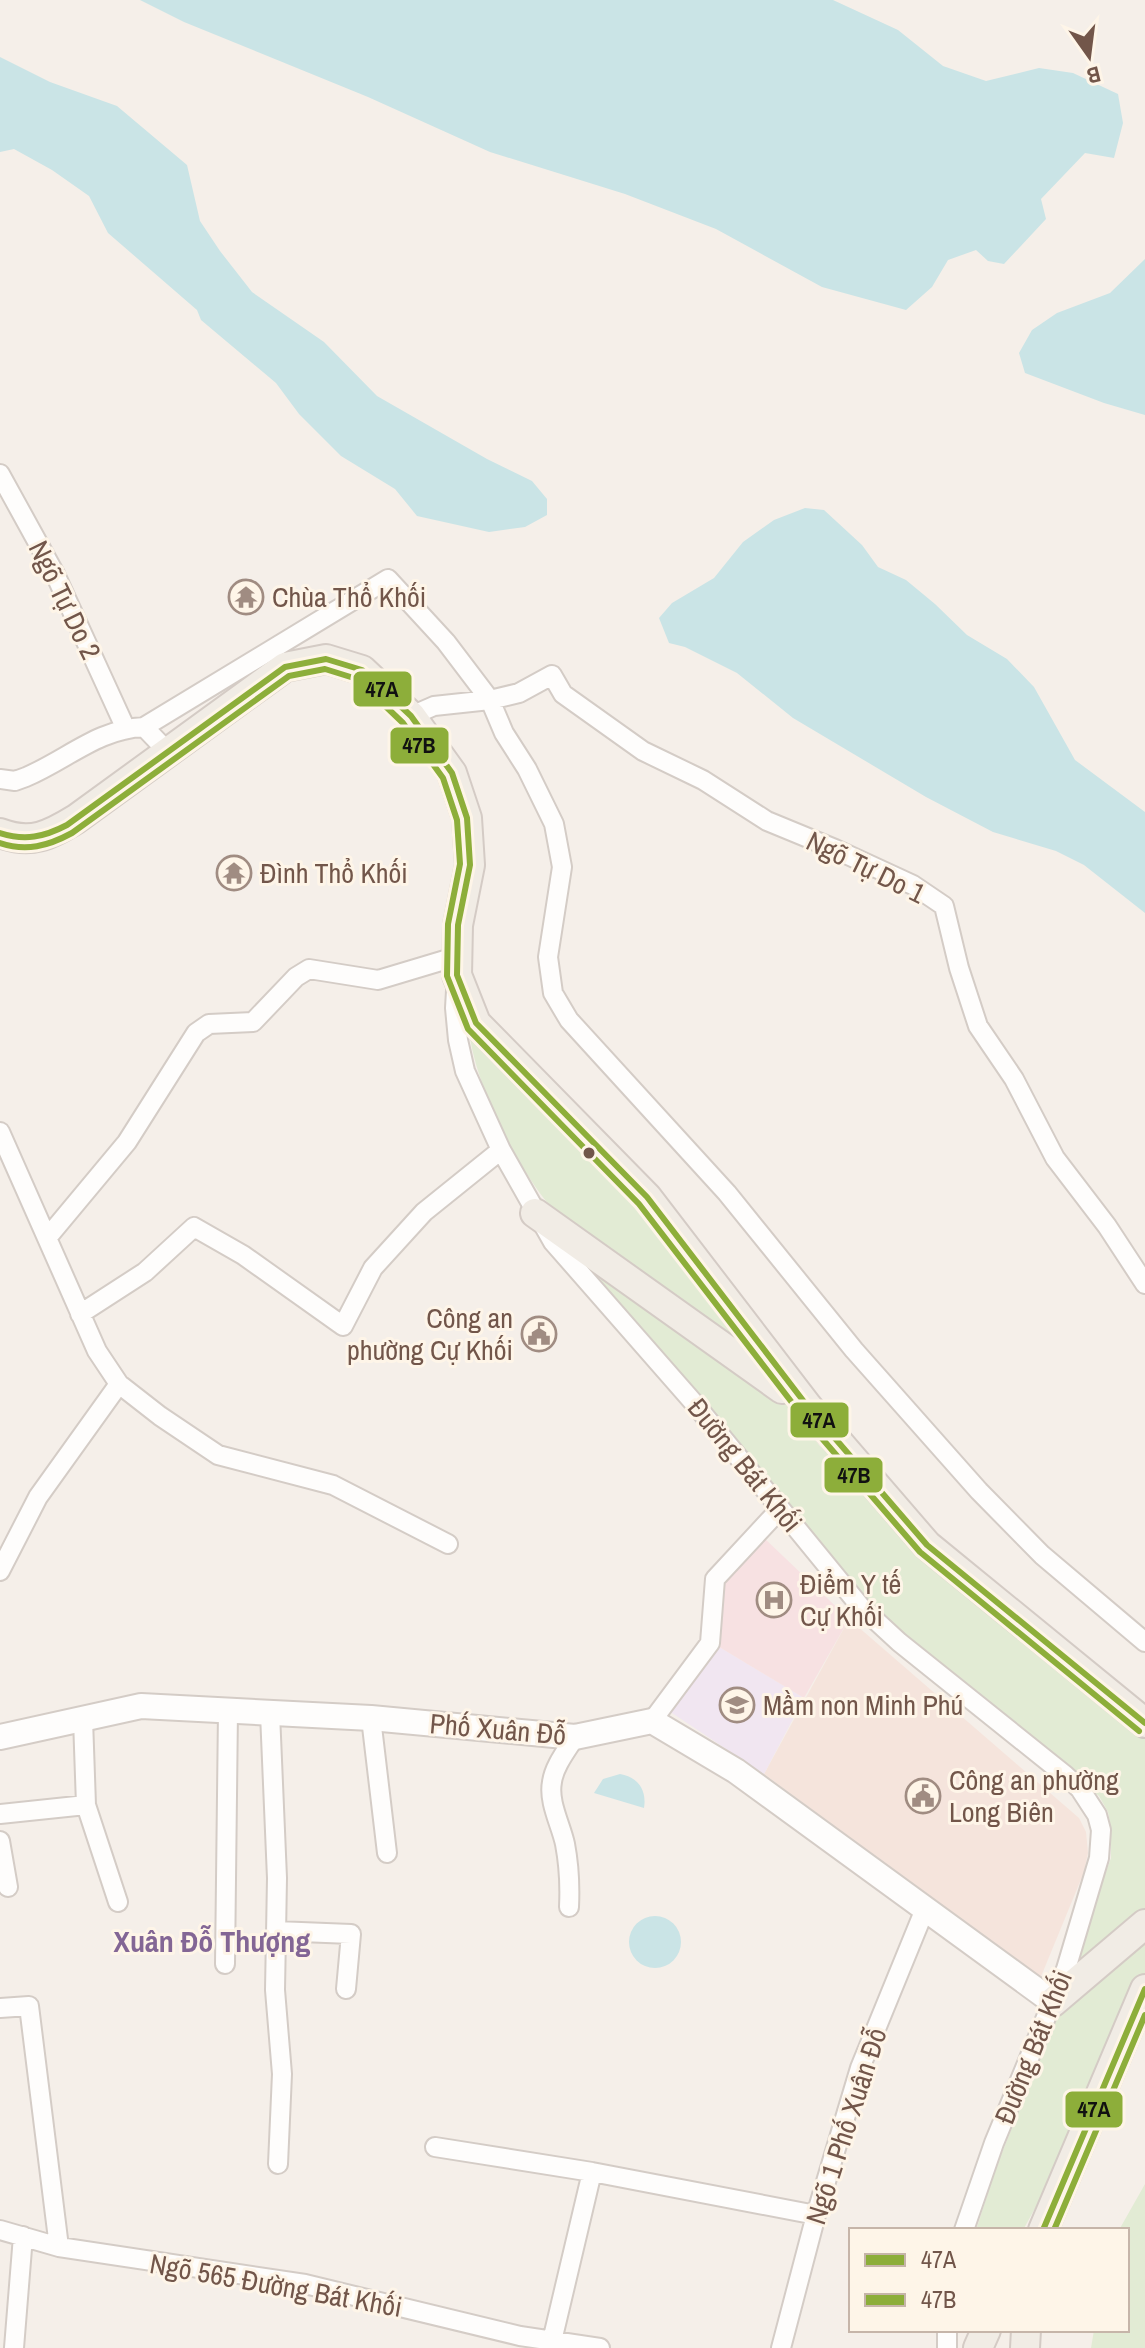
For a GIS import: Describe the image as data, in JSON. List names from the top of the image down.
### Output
{
  "streets": {
    "street": [
      "Ngõ Tự Do 2",
      "Ngõ Tự Do 1",
      "Đường Bát Khối",
      "Phố Xuân Đỗ",
      "Ngõ 1 Phố Xuân Đỗ",
      "Ngõ 565 Đường Bát Khối"
    ]
  },
  "districts": ["Xuân Đỗ Thượng"],
  "places": {
    "temple": ["Chùa Thổ Khối", "Đình Thổ Khối"],
    "public building": ["Công an phường Cự Khối", "Công an phường Long Biên"],
    "hospital": ["Điểm Y tế Cự Khối"],
    "school or university": ["Mầm non Minh Phú"]
  },
  "lines": ["transit line 47A", "transit line 47B"],
  "legend": ["47A", "47B"],
  "north": "bottom"
}
